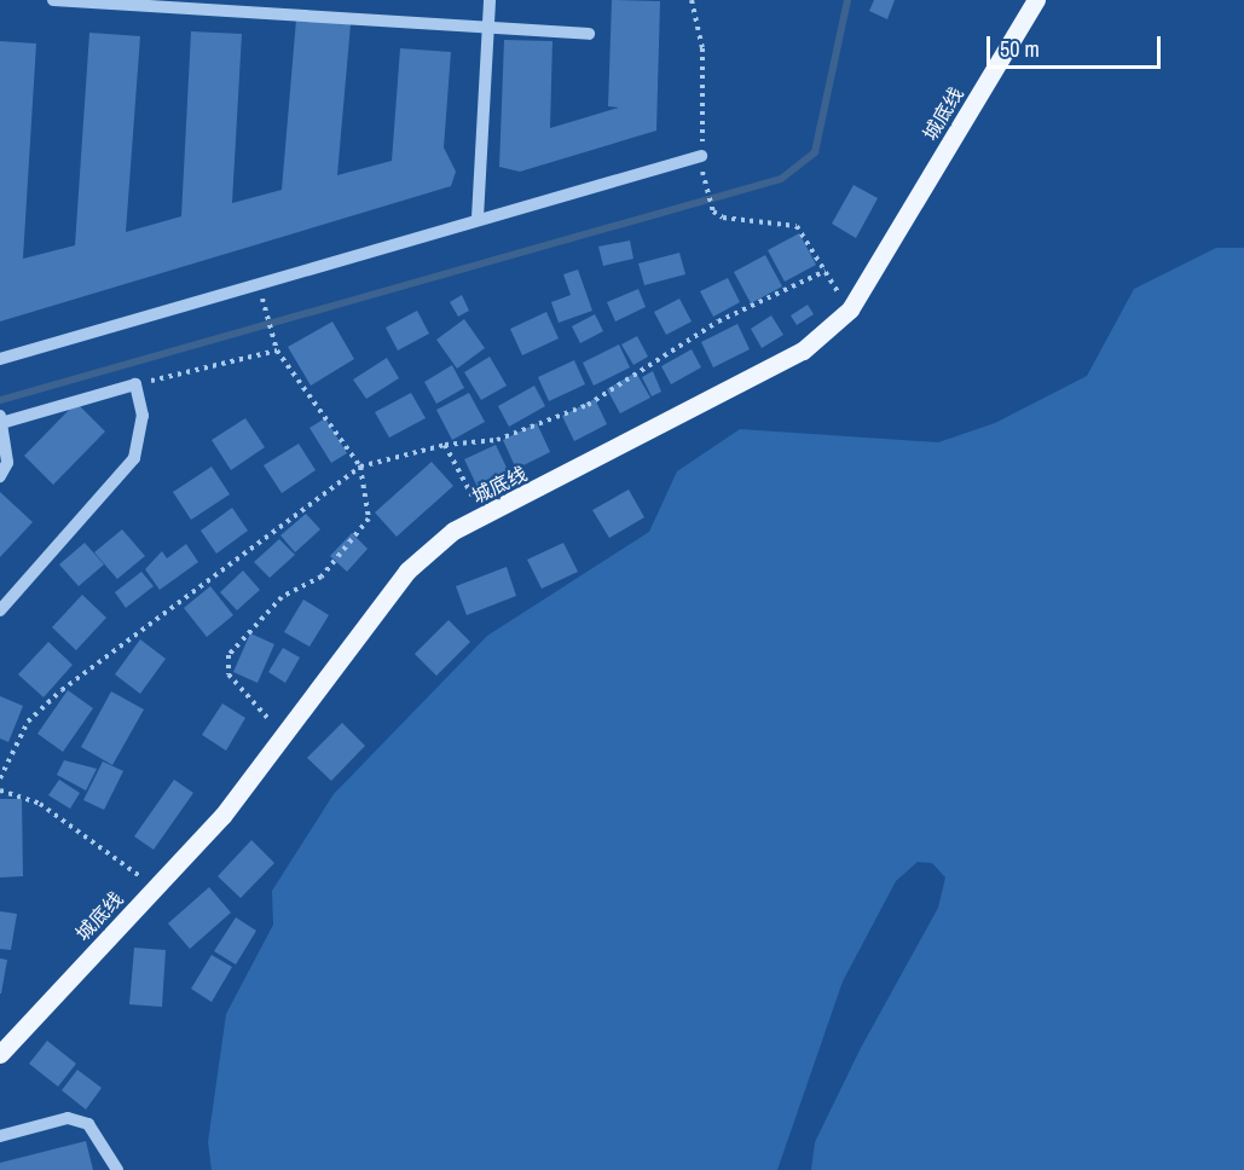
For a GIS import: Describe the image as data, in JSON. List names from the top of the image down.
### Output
{
  "streets": {
    "main road": ["城底线"]
  },
  "scale_bar": "50 m"
}
